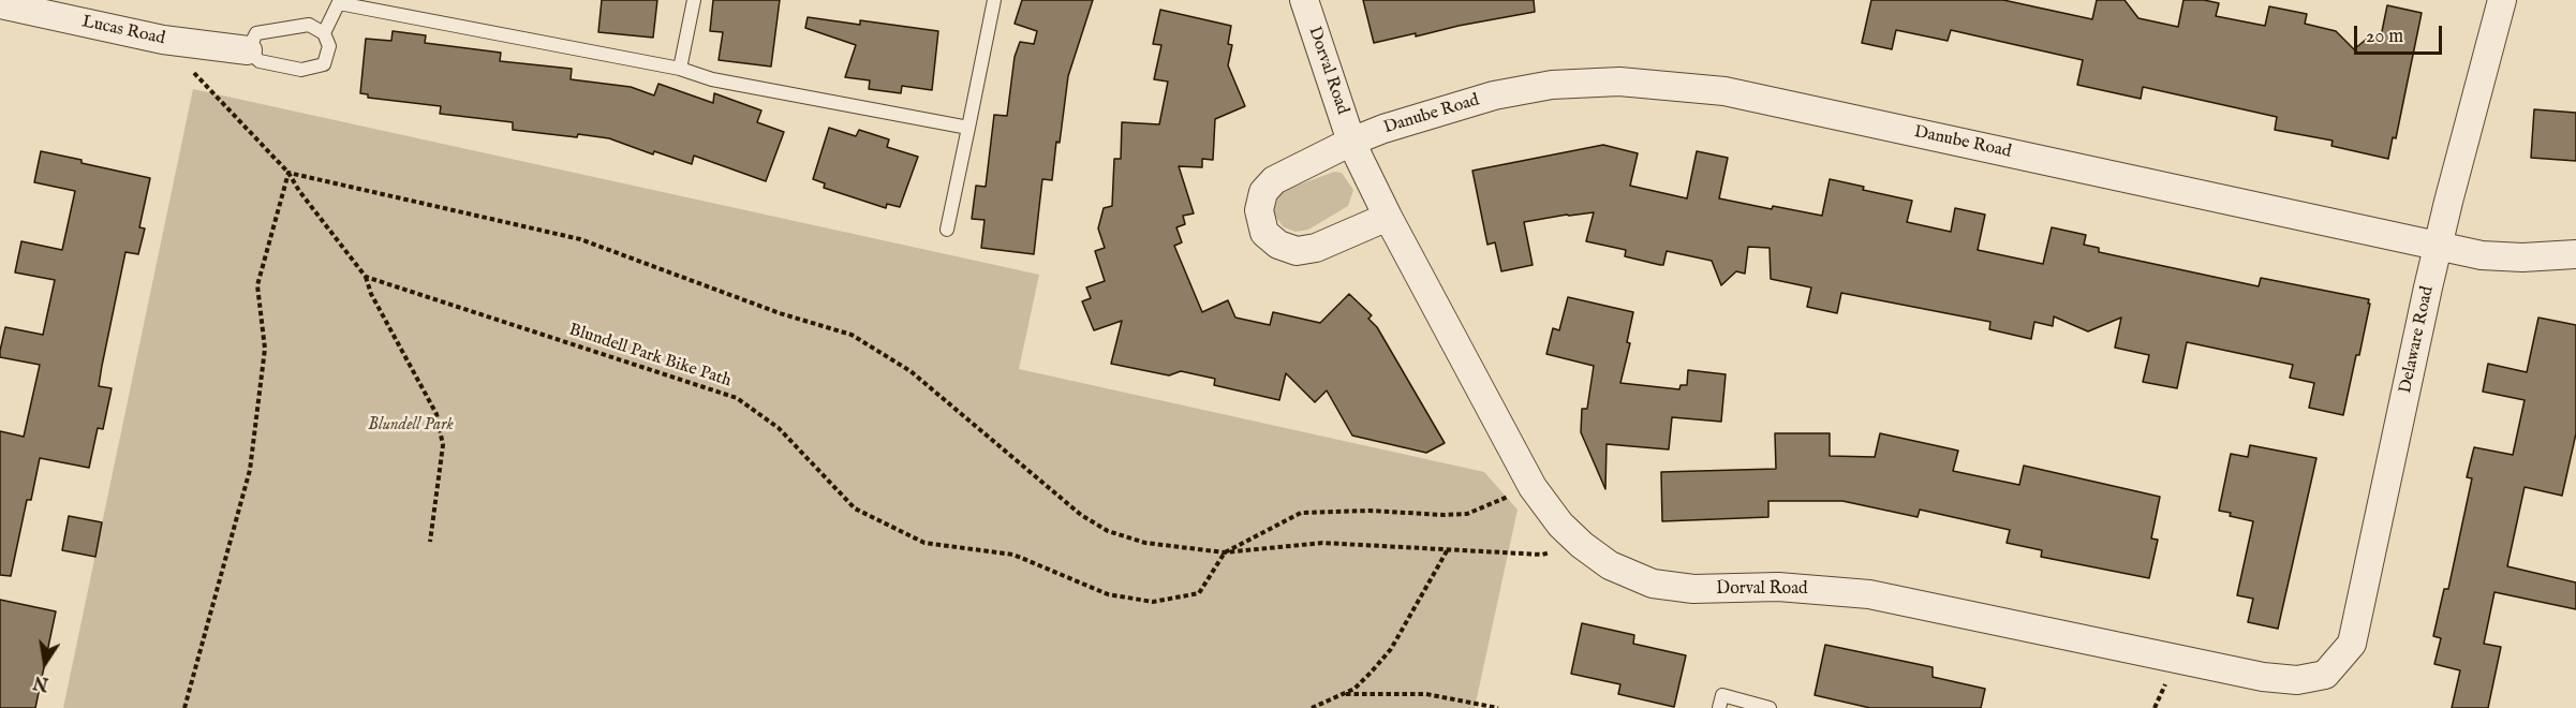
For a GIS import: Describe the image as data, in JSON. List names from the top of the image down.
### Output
{
  "streets": {
    "street": [
      "Lucas Road",
      "Dorval Road",
      "Danube Road",
      "Delaware Road"
    ],
    "path": ["Blundell Park Bike Path"]
  },
  "crossings": [
    ["Dorval Road", "Danube Road"],
    ["Dorval Road", "Delaware Road"],
    ["Danube Road", "Delaware Road"]
  ],
  "parks": ["Blundell Park"],
  "scale_bar": "20 m",
  "north": "bottom"
}
